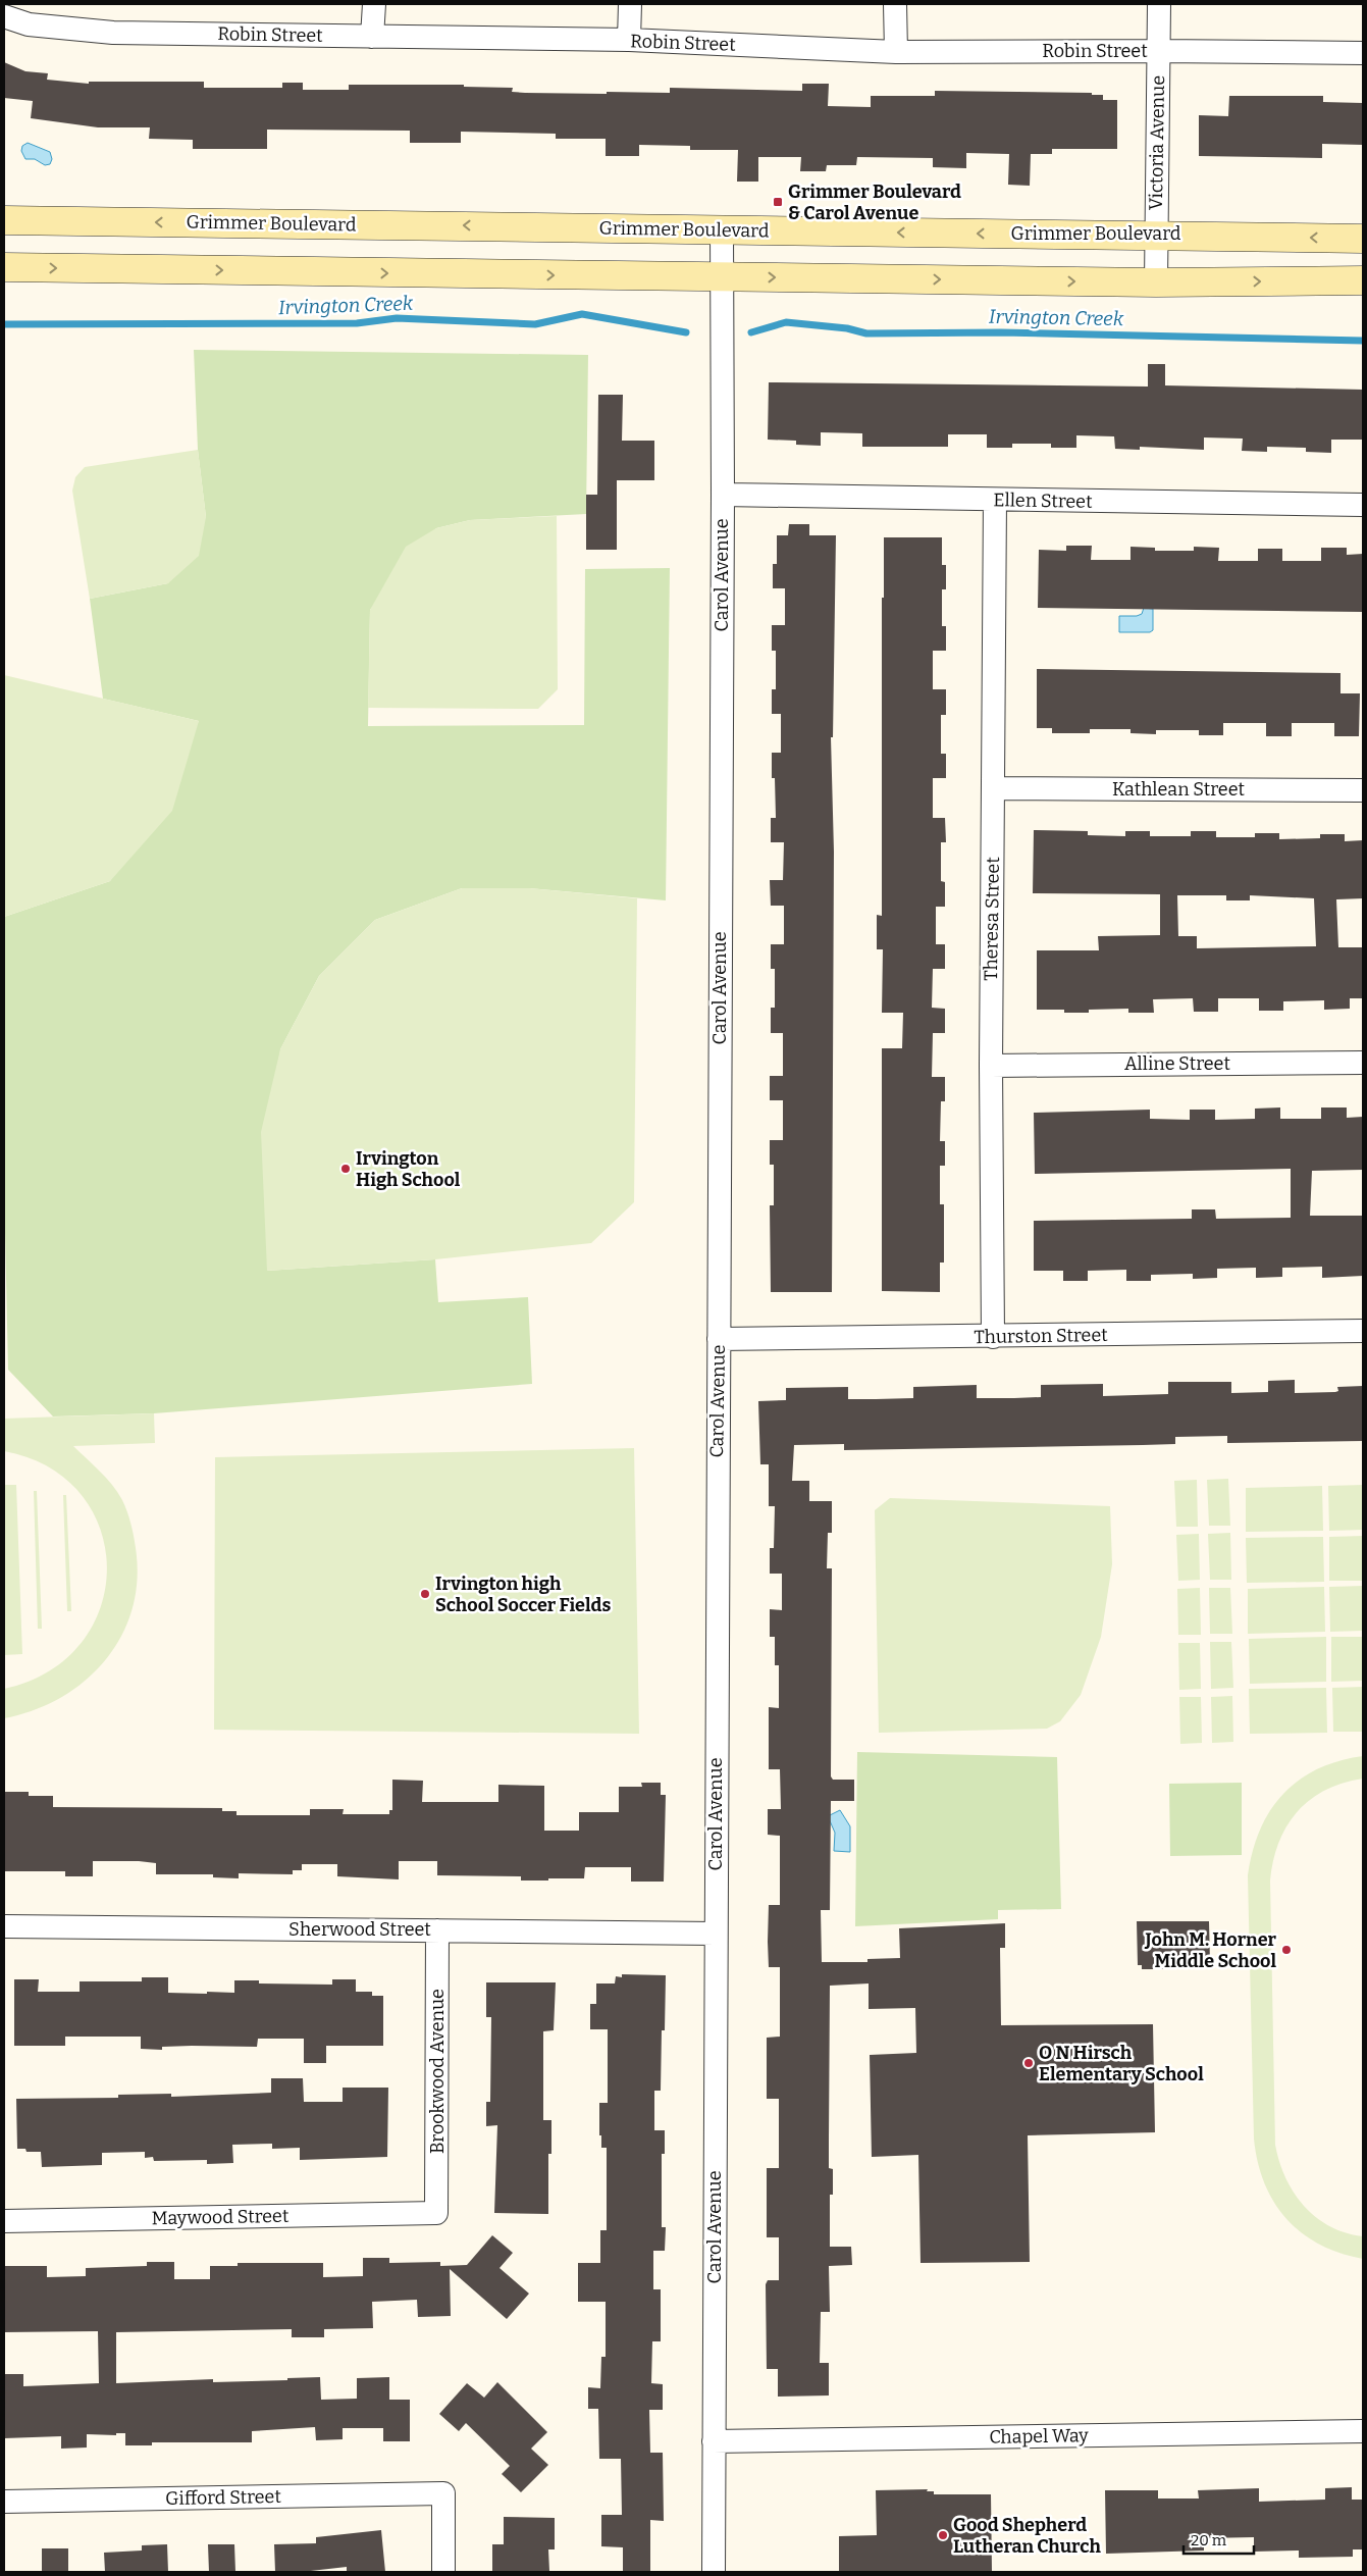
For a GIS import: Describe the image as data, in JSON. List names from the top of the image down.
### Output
{
  "streets": {
    "main road": ["Grimmer Boulevard"],
    "street": [
      "Robin Street",
      "Victoria Avenue",
      "Ellen Street",
      "Carol Avenue",
      "Kathlean Street",
      "Theresa Street",
      "Alline Street",
      "Thurston Street",
      "Sherwood Street",
      "Brookwood Avenue",
      "Maywood Street",
      "Chapel Way",
      "Gifford Street"
    ]
  },
  "crossings": [
    ["Robin Street", "Victoria Avenue"],
    ["Victoria Avenue", "Grimmer Boulevard"],
    ["Grimmer Boulevard", "Carol Avenue"],
    ["Ellen Street", "Carol Avenue"],
    ["Ellen Street", "Theresa Street"],
    ["Carol Avenue", "Thurston Street"],
    ["Carol Avenue", "Sherwood Street"],
    ["Carol Avenue", "Chapel Way"],
    ["Kathlean Street", "Theresa Street"],
    ["Theresa Street", "Alline Street"],
    ["Theresa Street", "Thurston Street"],
    ["Sherwood Street", "Brookwood Avenue"],
    ["Brookwood Avenue", "Maywood Street"]
  ],
  "water": ["Irvington Creek"],
  "places": {
    "transit": ["Grimmer Boulevard & Carol Avenue"],
    "other": [
      "Irvington High School",
      "Irvington high School Soccer Fields",
      "John M. Horner Middle School",
      "O N Hirsch Elementary School",
      "Good Shepherd Lutheran Church"
    ]
  },
  "scale_bar": "20 m"
}
